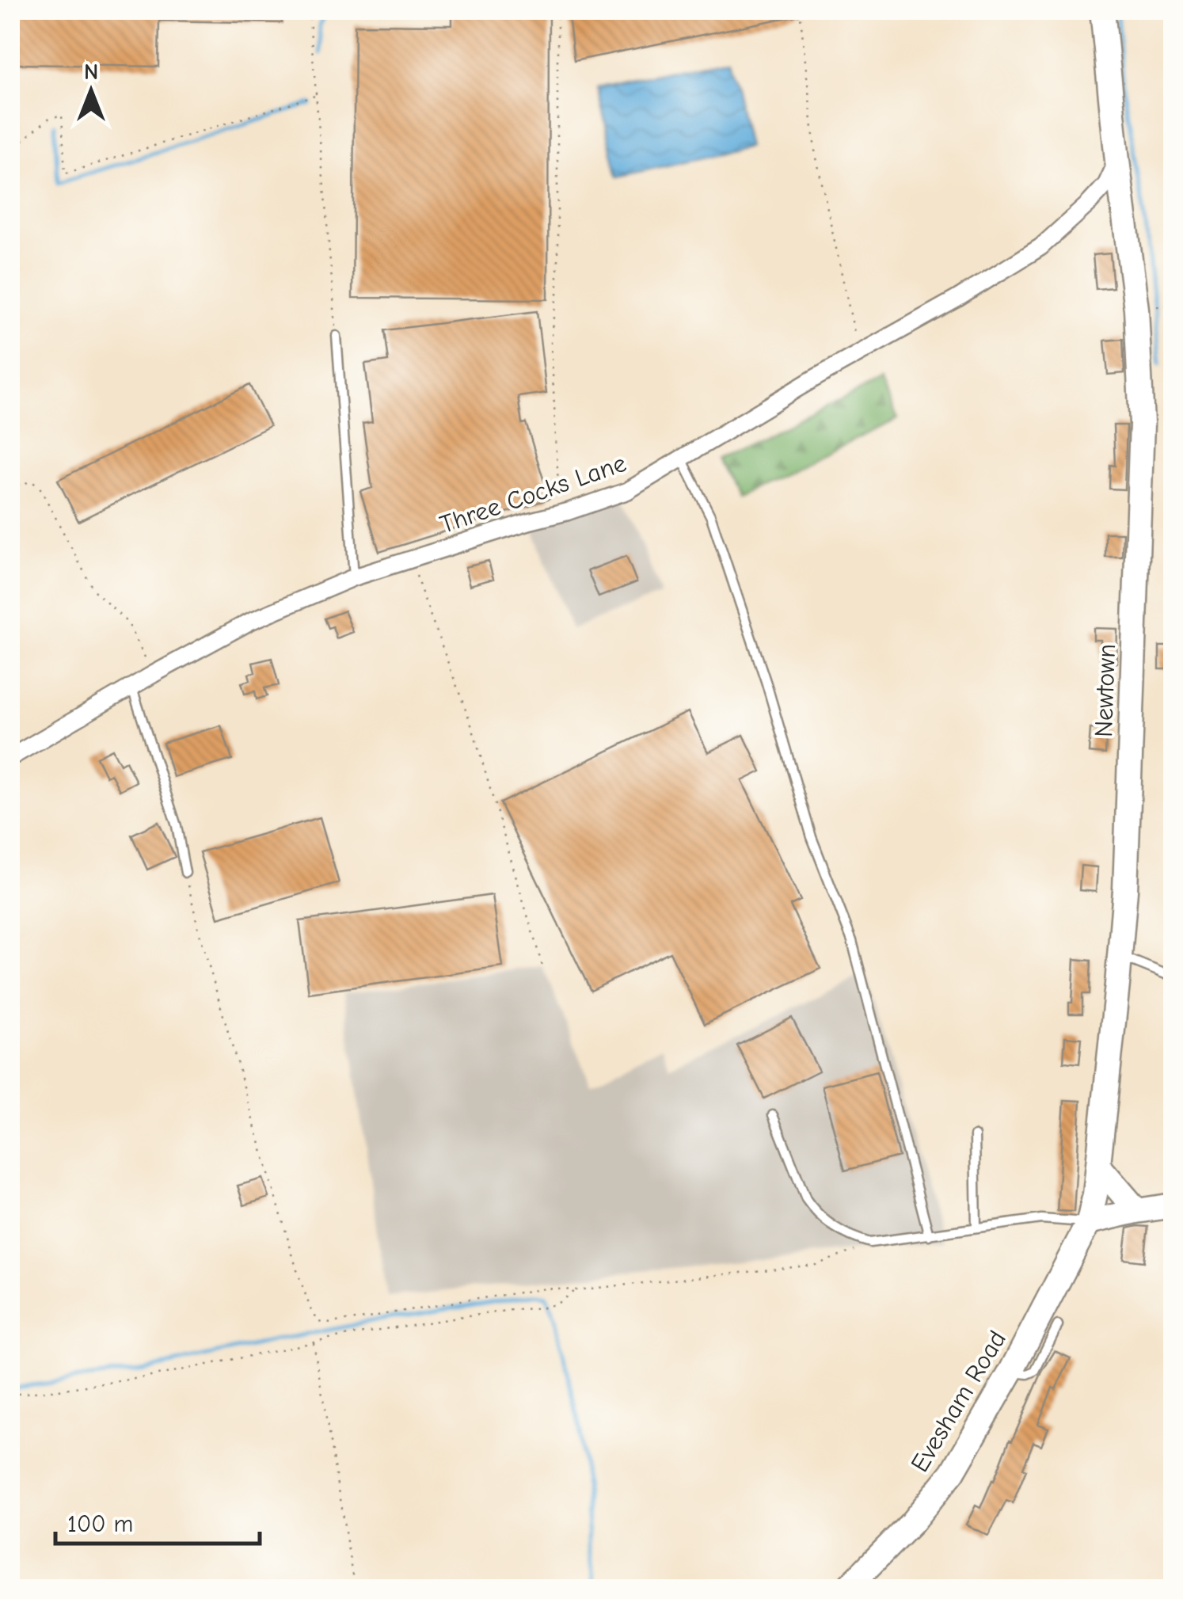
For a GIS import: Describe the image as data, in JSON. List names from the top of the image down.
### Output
{
  "streets": {
    "main road": ["Newtown", "Evesham Road"],
    "street": ["Three Cocks Lane"]
  },
  "crossings": [
    ["Three Cocks Lane", "Newtown"],
    ["Newtown", "Evesham Road"]
  ],
  "scale_bar": "100 m",
  "north": "top"
}
